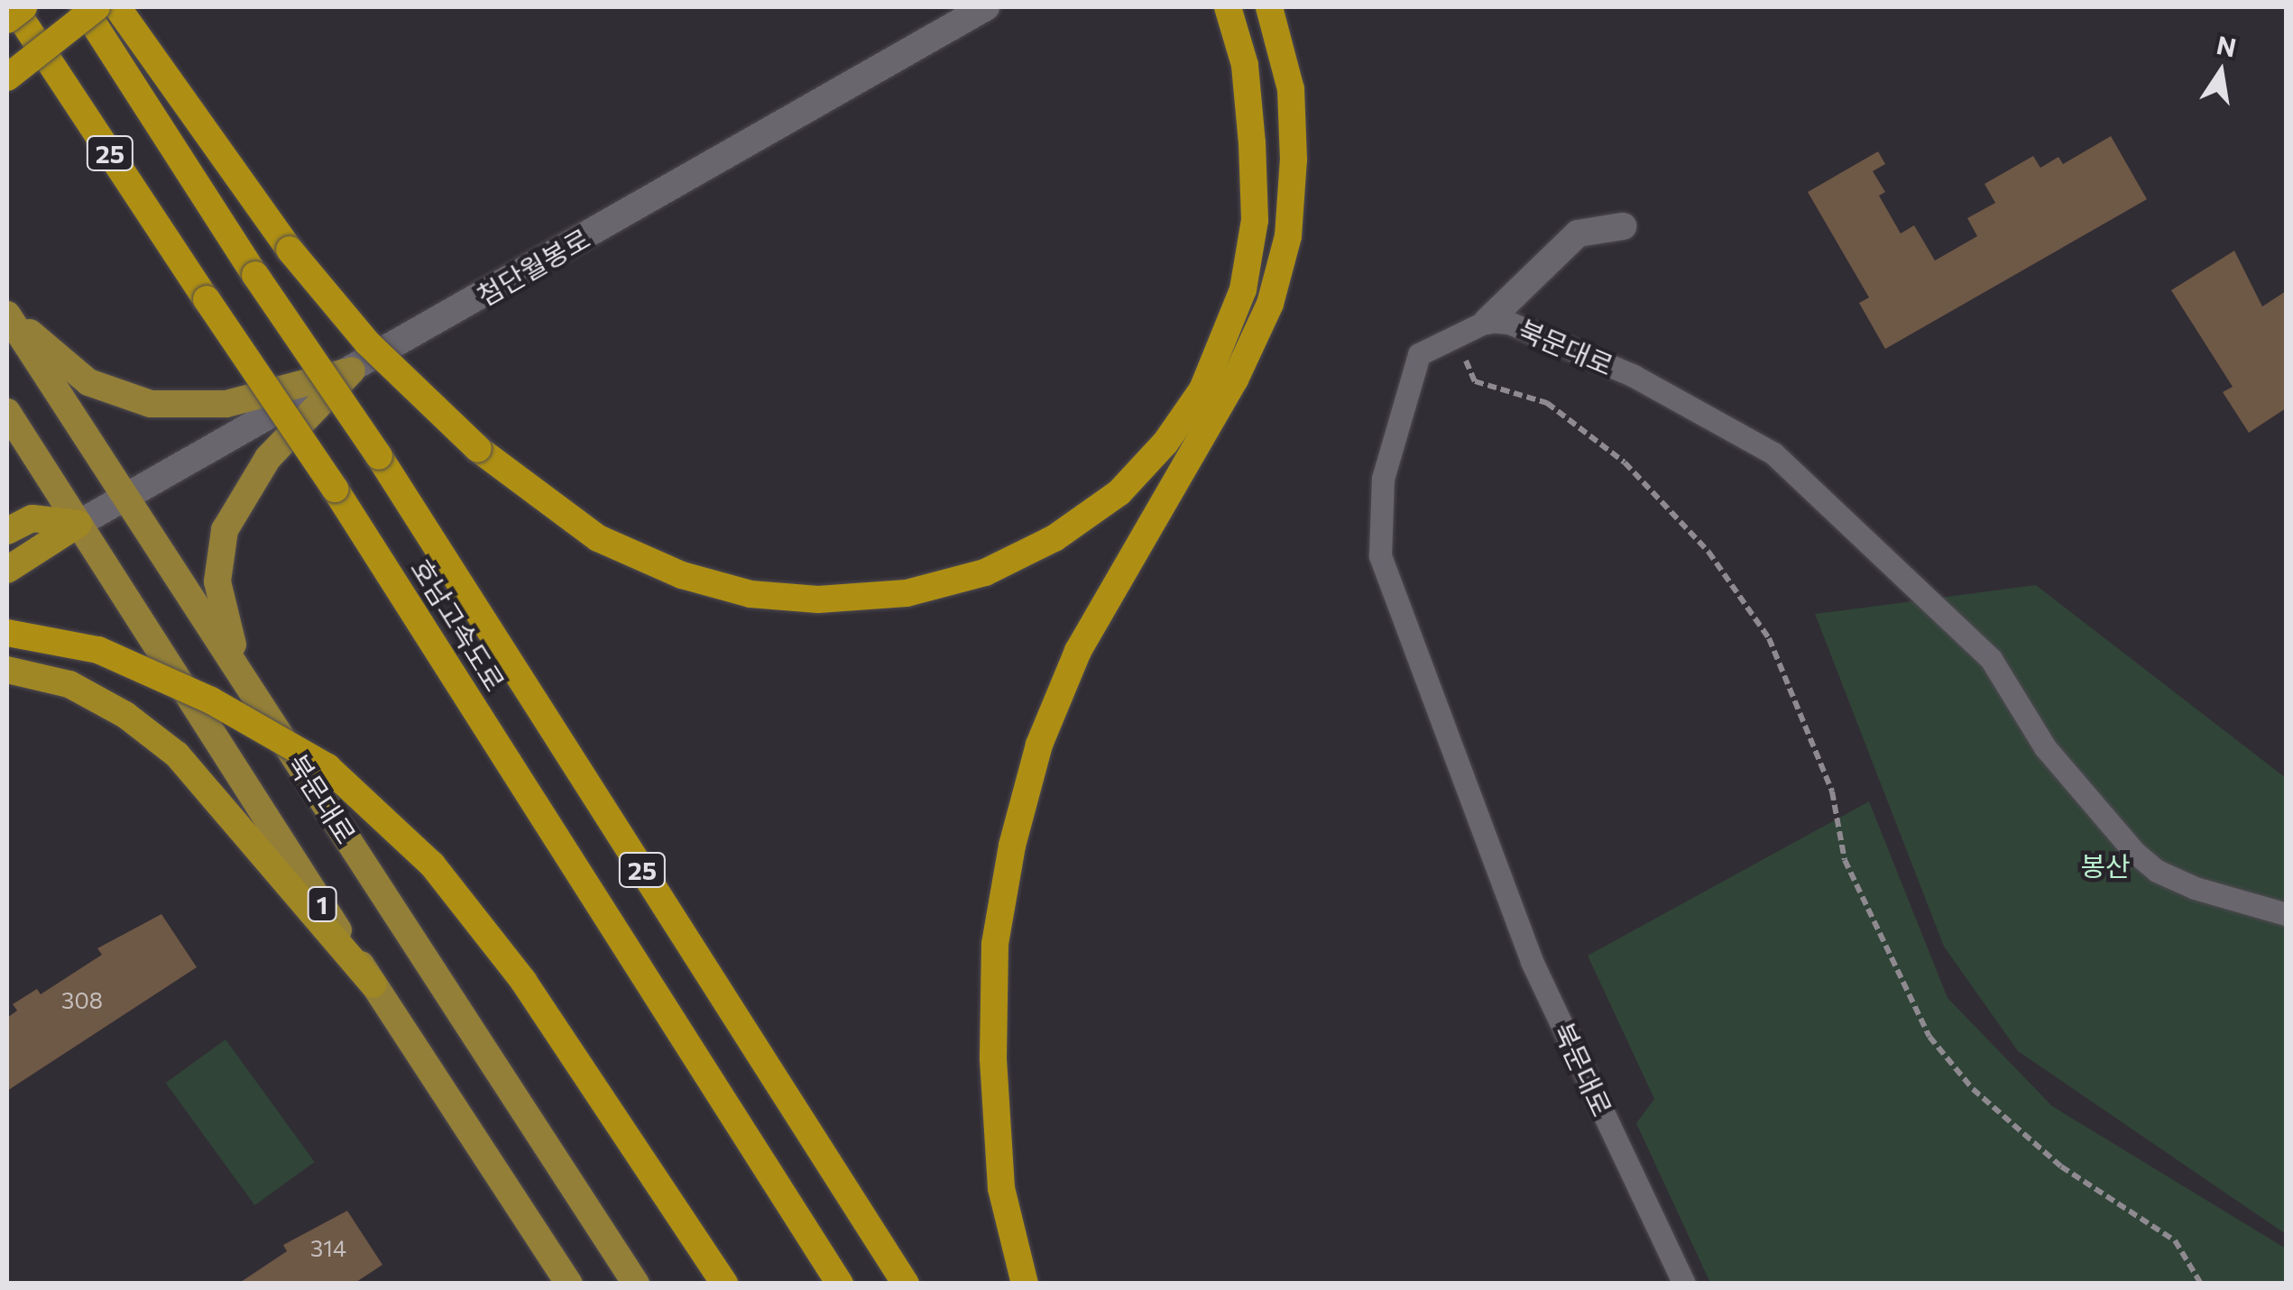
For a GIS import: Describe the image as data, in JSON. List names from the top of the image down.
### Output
{
  "streets": {
    "highway": ["25", "호남고속도로"],
    "main road": ["북문대로", "1"],
    "street": ["첨단월봉로"]
  },
  "crossings": [
    ["첨단월봉로", "북문대로"]
  ],
  "parks": ["봉산"],
  "house_numbers": ["308", "314"],
  "north": "top"
}
